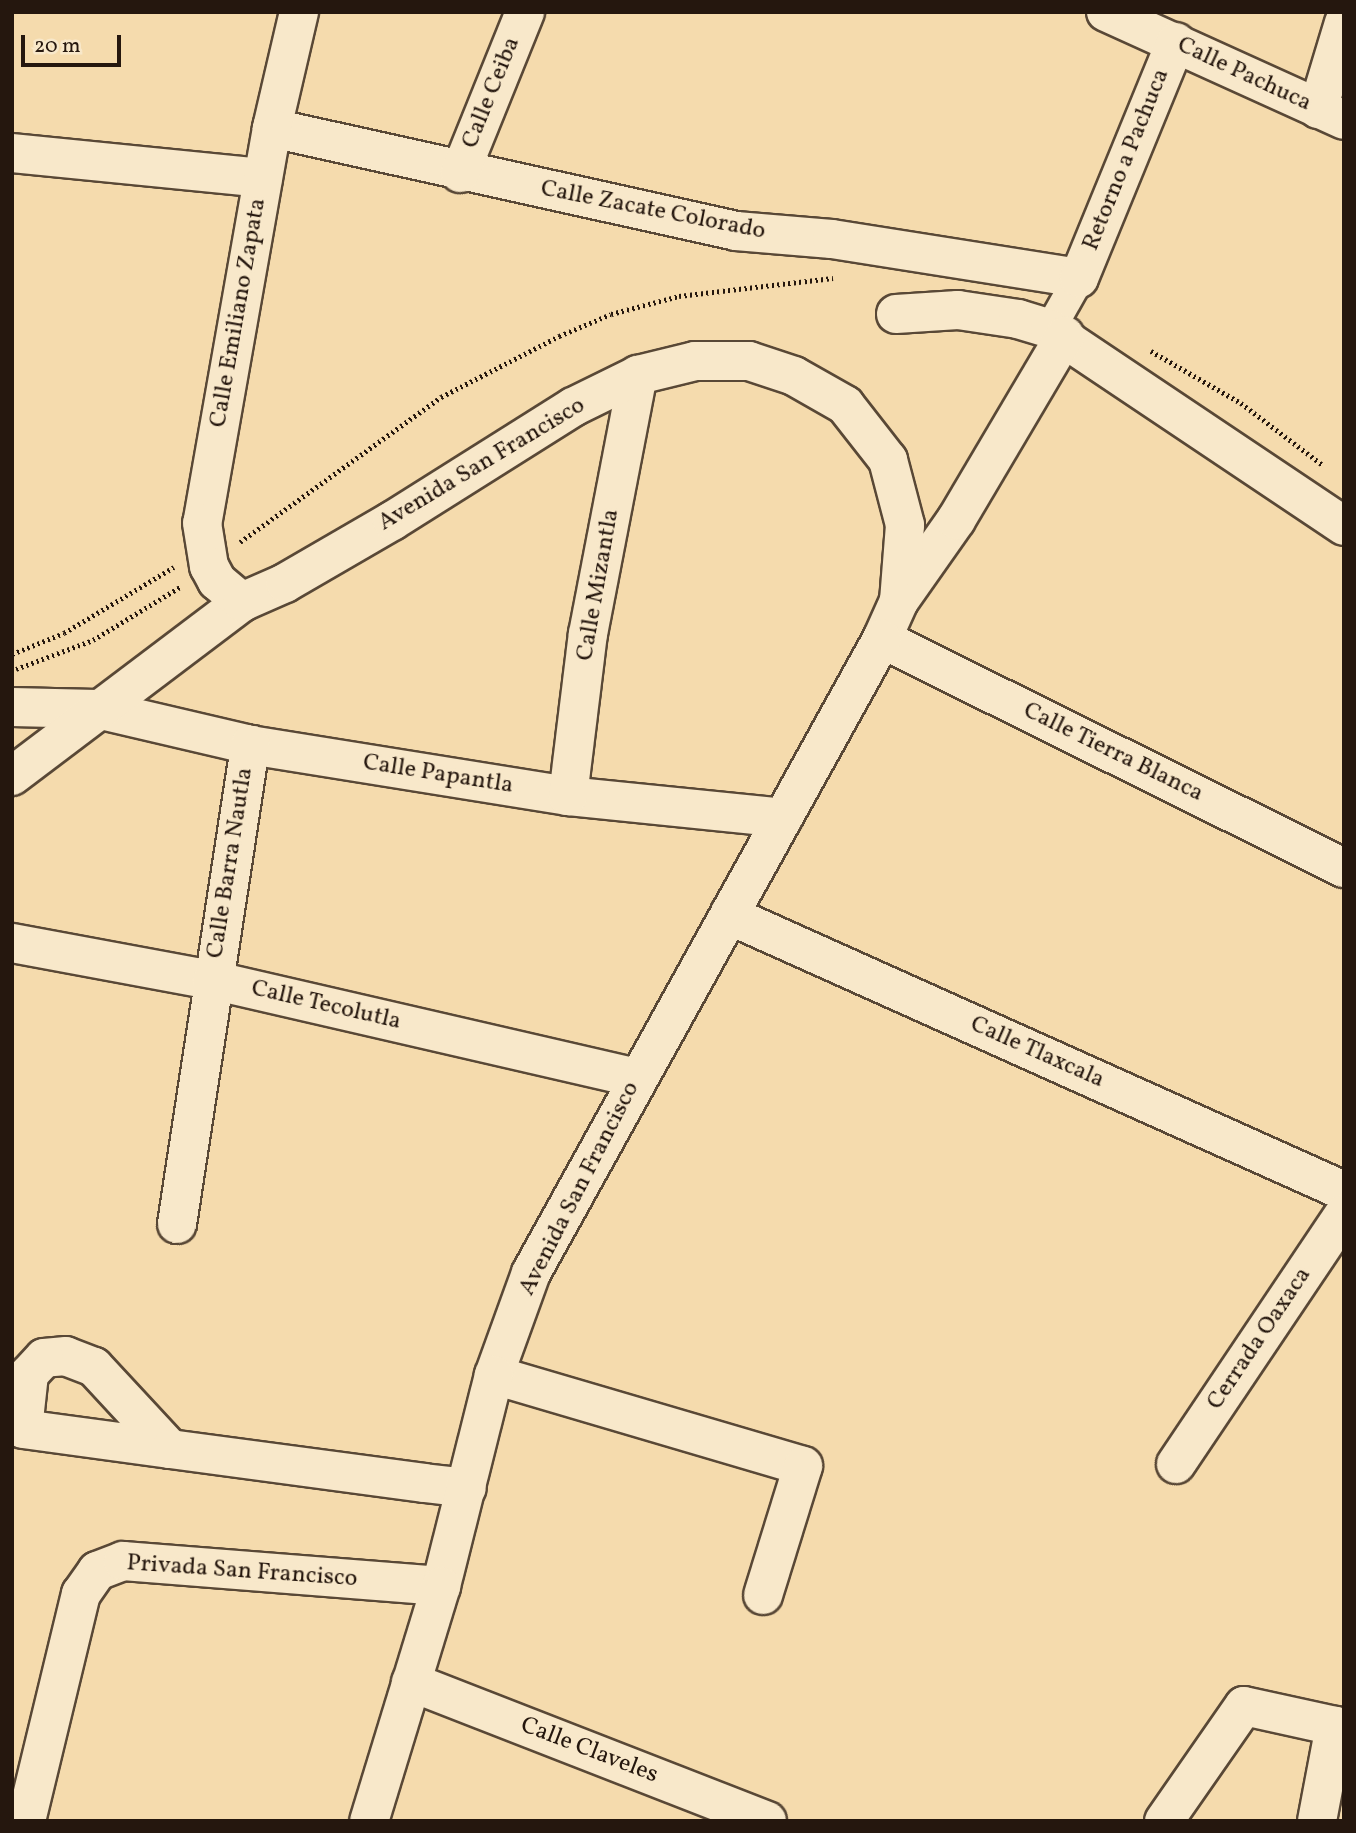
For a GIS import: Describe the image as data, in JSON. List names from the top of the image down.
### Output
{
  "streets": {
    "street": [
      "Calle Pachuca",
      "Calle Ceiba",
      "Retorno a Pachuca",
      "Calle Zacate Colorado",
      "Calle Emiliano Zapata",
      "Avenida San Francisco",
      "Calle Mizantla",
      "Calle Tierra Blanca",
      "Calle Papantla",
      "Calle Barra Nautla",
      "Calle Tecolutla",
      "Calle Tlaxcala",
      "Cerrada Oaxaca",
      "Privada San Francisco",
      "Calle Claveles"
    ]
  },
  "crossings": [
    ["Calle Pachuca", "Retorno a Pachuca"],
    ["Calle Ceiba", "Calle Zacate Colorado"],
    ["Retorno a Pachuca", "Calle Zacate Colorado"],
    ["Calle Zacate Colorado", "Calle Emiliano Zapata"],
    ["Calle Emiliano Zapata", "Avenida San Francisco"],
    ["Avenida San Francisco", "Calle Mizantla"],
    ["Avenida San Francisco", "Calle Tierra Blanca"],
    ["Avenida San Francisco", "Calle Papantla"],
    ["Avenida San Francisco", "Calle Tecolutla"],
    ["Avenida San Francisco", "Calle Tlaxcala"],
    ["Avenida San Francisco", "Privada San Francisco"],
    ["Avenida San Francisco", "Calle Claveles"],
    ["Calle Mizantla", "Calle Papantla"],
    ["Calle Papantla", "Calle Barra Nautla"],
    ["Calle Barra Nautla", "Calle Tecolutla"]
  ],
  "scale_bar": "20 m"
}
